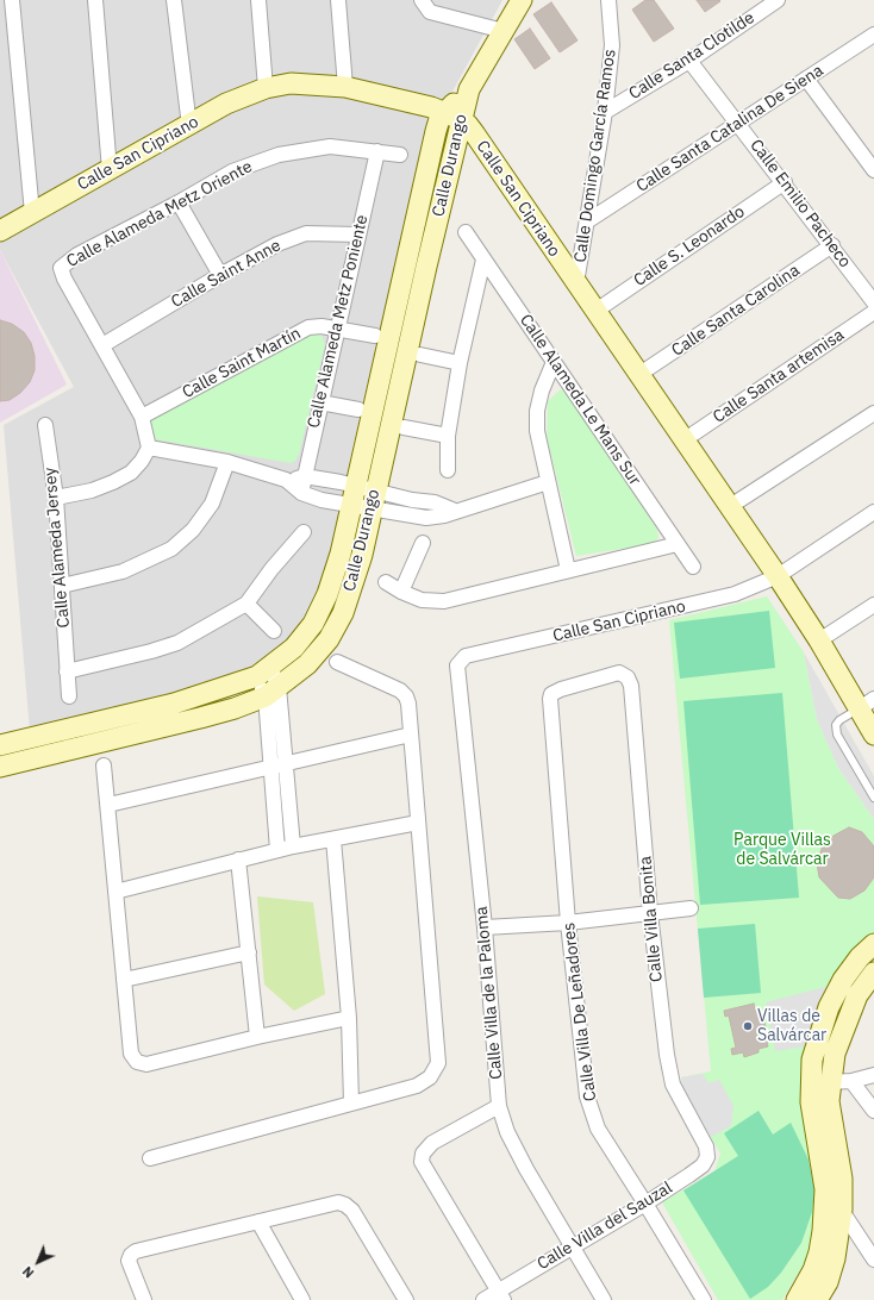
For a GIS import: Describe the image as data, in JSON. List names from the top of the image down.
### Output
{
  "streets": {
    "street": [
      "Calle Santa Clotilde",
      "Calle Santa Catalina De Siena",
      "Calle San Cipriano",
      "Calle Domingo García Ramos",
      "Calle Durango",
      "Calle Emilio Pacheco",
      "Calle Alameda Metz Oriente",
      "Calle S. Leonardo",
      "Calle Saint Anne",
      "Calle Santa Carolina",
      "Calle Alameda Metz Poniente",
      "Calle Saint Martín",
      "Calle Santa artemisa",
      "Calle Alameda Le Mans Sur",
      "Calle Alameda Jersey",
      "Calle Villa Bonita",
      "Calle Villa de la Paloma",
      "Calle Villa De Leñadores",
      "Calle Villa del Sauzal"
    ]
  },
  "crossings": [
    ["Calle Santa Clotilde", "Calle Domingo García Ramos"],
    ["Calle Santa Clotilde", "Calle Emilio Pacheco"],
    ["Calle Santa Catalina De Siena", "Calle Domingo García Ramos"],
    ["Calle Santa Catalina De Siena", "Calle Emilio Pacheco"],
    ["Calle San Cipriano", "Calle Domingo García Ramos"],
    ["Calle San Cipriano", "Calle Durango"],
    ["Calle San Cipriano", "Calle S. Leonardo"],
    ["Calle San Cipriano", "Calle Santa Carolina"],
    ["Calle San Cipriano", "Calle Santa artemisa"],
    ["Calle San Cipriano", "Calle Villa de la Paloma"],
    ["Calle Emilio Pacheco", "Calle S. Leonardo"],
    ["Calle Emilio Pacheco", "Calle Santa Carolina"],
    ["Calle Alameda Metz Oriente", "Calle Saint Anne"],
    ["Calle Alameda Metz Oriente", "Calle Alameda Metz Poniente"],
    ["Calle Saint Anne", "Calle Alameda Metz Poniente"],
    ["Calle Alameda Metz Poniente", "Calle Saint Martín"],
    ["Calle Villa Bonita", "Calle Villa De Leñadores"],
    ["Calle Villa Bonita", "Calle Villa del Sauzal"],
    ["Calle Villa de la Paloma", "Calle Villa del Sauzal"],
    ["Calle Villa De Leñadores", "Calle Villa del Sauzal"]
  ],
  "parks": ["Parque Villas de Salvárcar"],
  "places": ["Villas de Salvárcar"],
  "north": "bottom left"
}
